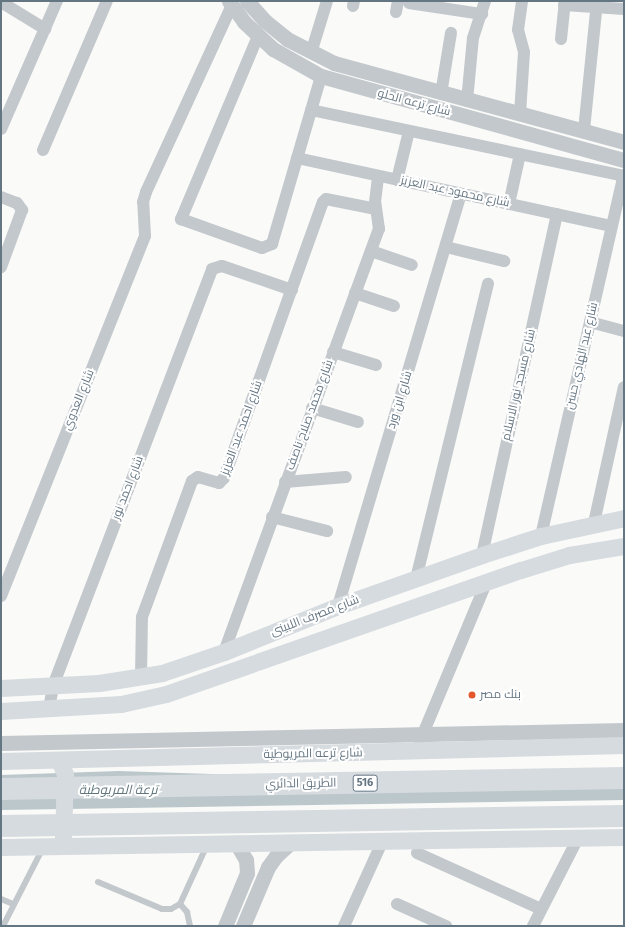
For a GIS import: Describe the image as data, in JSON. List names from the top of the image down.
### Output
{
  "streets": {
    "highway": ["516", "الطريق الدائري"],
    "main road": ["شارع مصرف اللبينى", "شارع ترعه المريوطية"],
    "street": [
      "شارع ترعه الحلو",
      "شارع محمود عبد العزيز",
      "شارع عبد الهادي حسن",
      "شارع مسجد نور الاسلام",
      "شارع العدوي",
      "شارع ابن ورد",
      "شارع محمد صلاح ناصف",
      "شارع احمد عبد العزيز",
      "شارع احمد نور"
    ]
  },
  "crossings": [
    ["شارع ترعه الحلو", "شارع العدوي"],
    ["شارع محمود عبد العزيز", "شارع عبد الهادي حسن"],
    ["شارع محمود عبد العزيز", "شارع مسجد نور الاسلام"],
    ["شارع محمود عبد العزيز", "شارع ابن ورد"],
    ["شارع محمود عبد العزيز", "شارع محمد صلاح ناصف"],
    ["شارع عبد الهادي حسن", "شارع مصرف اللبينى"],
    ["شارع مسجد نور الاسلام", "شارع مصرف اللبينى"],
    ["شارع ابن ورد", "شارع مصرف اللبينى"],
    ["شارع محمد صلاح ناصف", "شارع احمد عبد العزيز"],
    ["شارع محمد صلاح ناصف", "شارع مصرف اللبينى"],
    ["شارع احمد عبد العزيز", "شارع احمد نور"],
    ["شارع احمد عبد العزيز", "شارع مصرف اللبينى"],
    ["شارع احمد نور", "شارع مصرف اللبينى"]
  ],
  "water": ["ترعة المريوطية"],
  "places": ["بنك مصر"]
}
